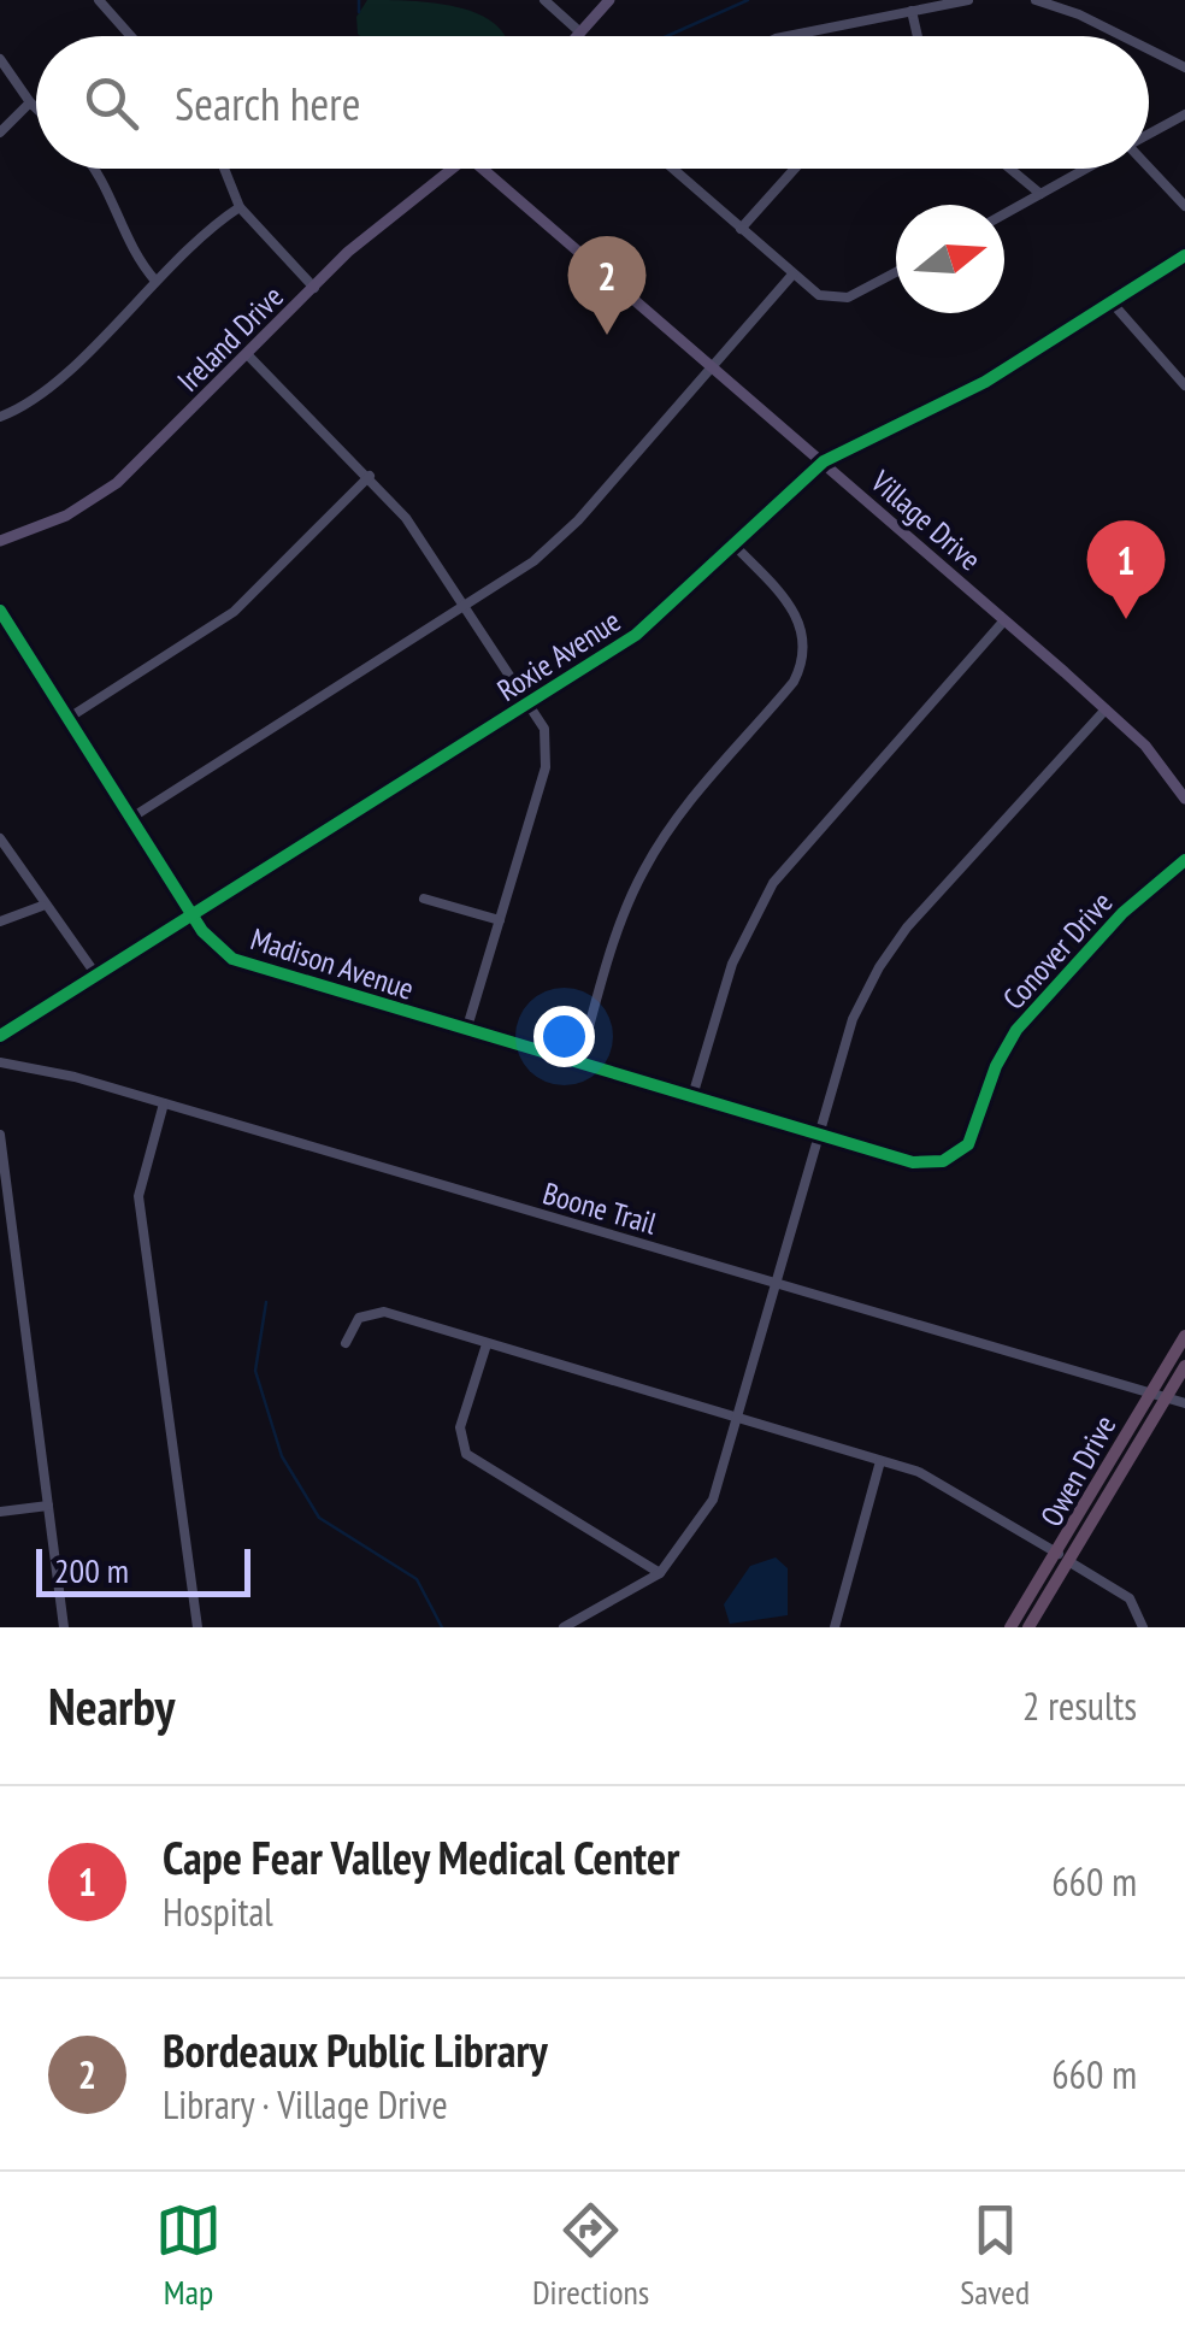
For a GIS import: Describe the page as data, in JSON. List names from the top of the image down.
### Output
{
  "streets": {
    "highway": ["Owen Drive"],
    "main road": ["Ireland Drive", "Village Drive"],
    "street": [
      "Roxie Avenue",
      "Conover Drive",
      "Madison Avenue",
      "Boone Trail"
    ]
  },
  "crossings": [
    ["Village Drive", "Roxie Avenue"],
    ["Roxie Avenue", "Madison Avenue"],
    ["Conover Drive", "Madison Avenue"],
    ["Boone Trail", "Owen Drive"]
  ],
  "scale_bar": "200 m",
  "north": "right",
  "page": {
    "search": "Search here",
    "pins": ["2", "1"],
    "scale": "200 m",
    "heading": ["Nearby", "2 results"],
    "list": [
      {
        "mark": "1",
        "name": "Cape Fear Valley Medical Center",
        "note": "Hospital",
        "value": "660 m"
      },
      {
        "mark": "2",
        "name": "Bordeaux Public Library",
        "note": "Library · Village Drive",
        "value": "660 m"
      }
    ],
    "nav": ["Map", "Directions", "Saved"]
  }
}
